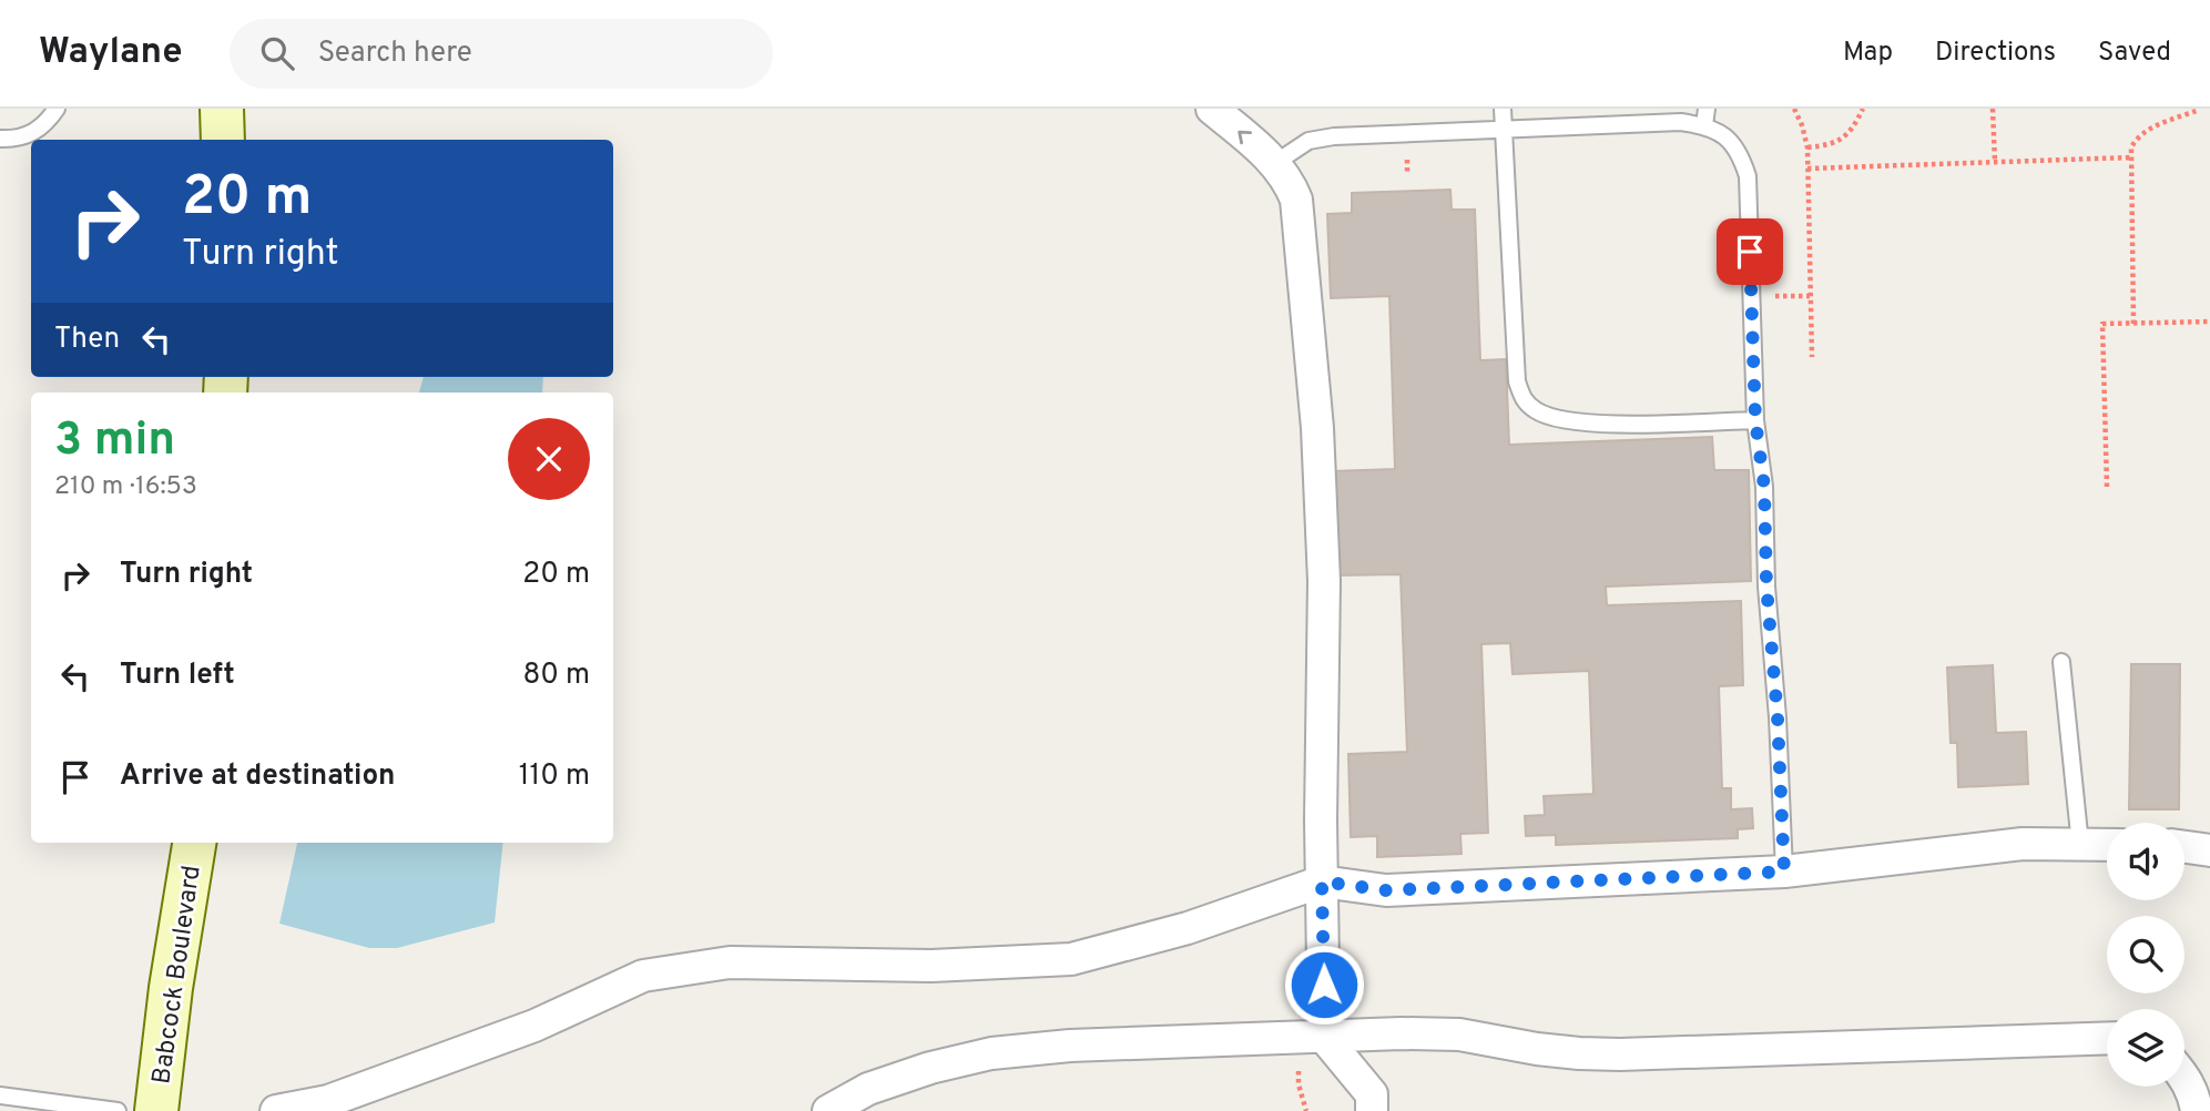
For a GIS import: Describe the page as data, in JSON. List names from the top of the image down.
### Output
{
  "streets": {
    "main road": ["Babcock Boulevard"]
  },
  "page": {
    "header": "Waylane",
    "search": "Search here",
    "nav": ["Map", "Directions", "Saved"],
    "turn": ["20 m", "Turn right"],
    "then": "Then",
    "heading": ["3 min", "210 m · 16:53"],
    "list": [
      {
        "name": "Turn right",
        "value": "20 m"
      },
      {
        "name": "Turn left",
        "value": "80 m"
      },
      {
        "name": "Arrive at destination",
        "value": "110 m"
      }
    ]
  }
}
